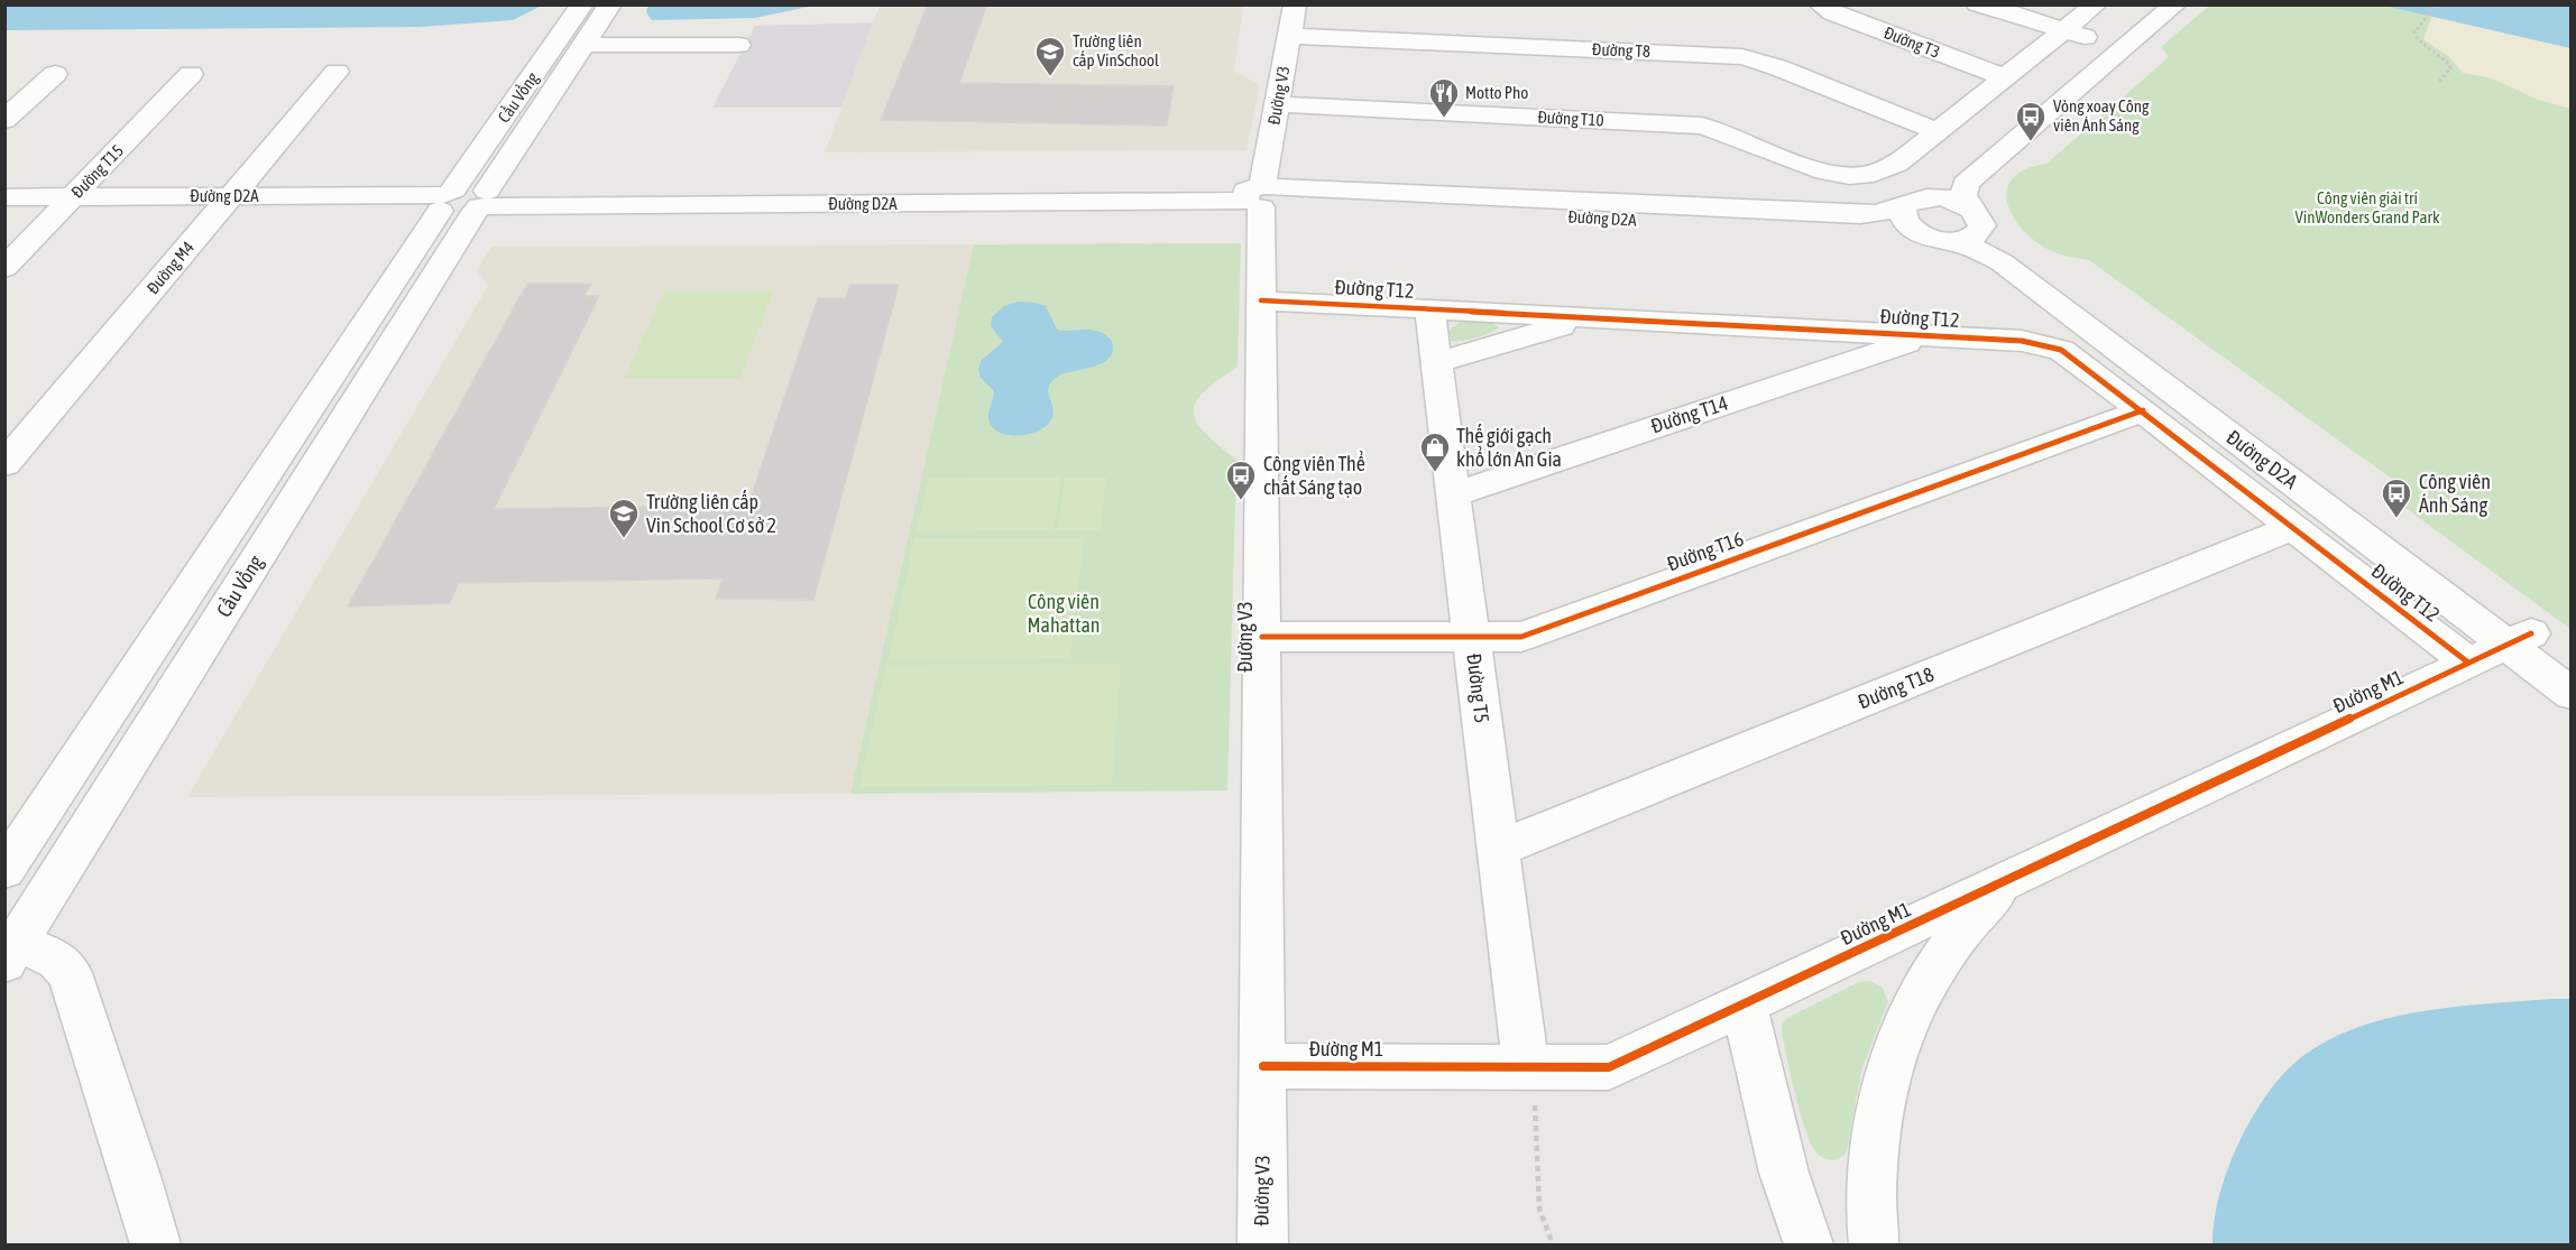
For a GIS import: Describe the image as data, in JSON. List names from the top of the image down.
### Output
{
  "streets": {
    "street": [
      "Đường T3",
      "Đường T8",
      "Đường V3",
      "Cầu Vồng",
      "Đường T10",
      "Đường T15",
      "Đường D2A",
      "Đường M4",
      "Đường T12",
      "Đường T14",
      "Đường T16",
      "Đường T5",
      "Đường T18",
      "Đường M1"
    ]
  },
  "crossings": [
    ["Đường T8", "Đường V3"],
    ["Đường T8", "Đường T10"],
    ["Đường V3", "Đường T10"],
    ["Đường V3", "Đường D2A"],
    ["Đường V3", "Đường T12"],
    ["Đường V3", "Đường T16"],
    ["Đường V3", "Đường M1"],
    ["Cầu Vồng", "Đường D2A"],
    ["Đường T15", "Đường D2A"],
    ["Đường D2A", "Đường M4"],
    ["Đường D2A", "Đường M1"],
    ["Đường T12", "Đường T14"],
    ["Đường T12", "Đường T16"],
    ["Đường T12", "Đường T5"],
    ["Đường T12", "Đường T18"],
    ["Đường T12", "Đường M1"],
    ["Đường T14", "Đường T5"],
    ["Đường T16", "Đường T5"],
    ["Đường T5", "Đường T18"],
    ["Đường T5", "Đường M1"]
  ],
  "parks": ["Công viên giải trí VinWonders Grand Park", "Công viên Mahattan"],
  "places": {
    "school or university": ["Trường liên cấp VinSchool", "Trường liên cấp Vin School Cơ sở 2"],
    "restaurant": ["Motto Pho"],
    "bus stop": ["Vòng xoay Công viên Ánh Sáng", "Công viên Thể chất Sáng tạo", "Công viên Ánh Sáng"],
    "shop": ["Thế giới gạch khổ lớn An Gia"]
  }
}
